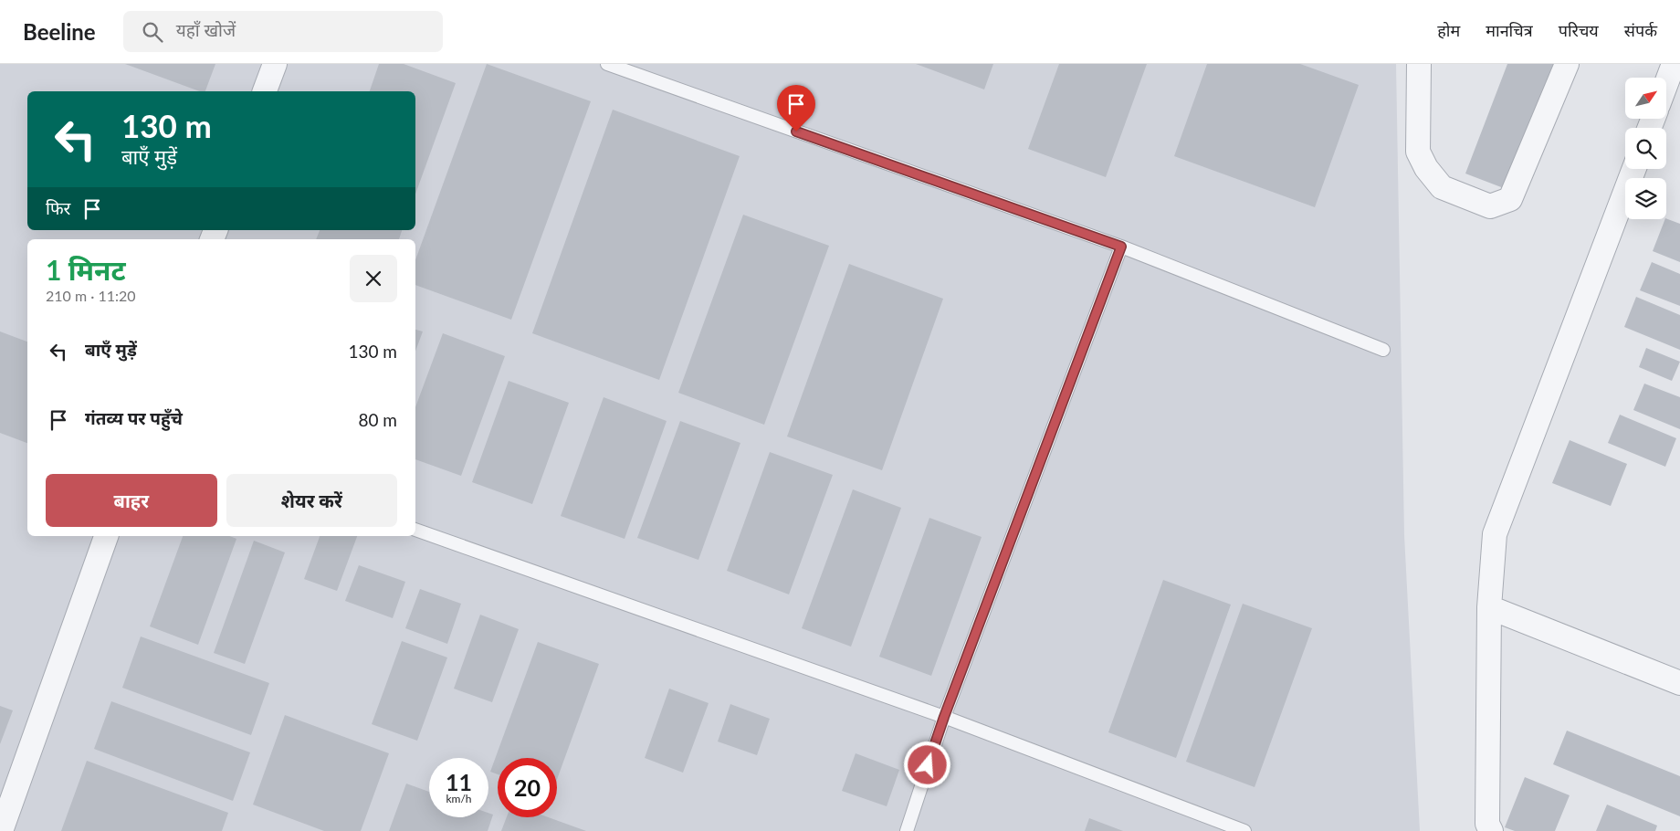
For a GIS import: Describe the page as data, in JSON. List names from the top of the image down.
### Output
{
  "north": "top right",
  "page": {
    "header": "Beeline",
    "search": "यहाँ खोजें",
    "nav": [
      "होम",
      "मानचित्र",
      "परिचय",
      "संपर्क"
    ],
    "turn": ["130 m", "बाएँ मुड़ें"],
    "then": "फिर",
    "heading": ["1 मिनट", "210 m · 11:20"],
    "list": [
      {
        "name": "बाएँ मुड़ें",
        "value": "130 m"
      },
      {
        "name": "गंतव्य पर पहुँचे",
        "value": "80 m"
      }
    ],
    "buttons": ["बाहर", "शेयर करें"],
    "speed": "11 km/h",
    "limit": "20"
  }
}
